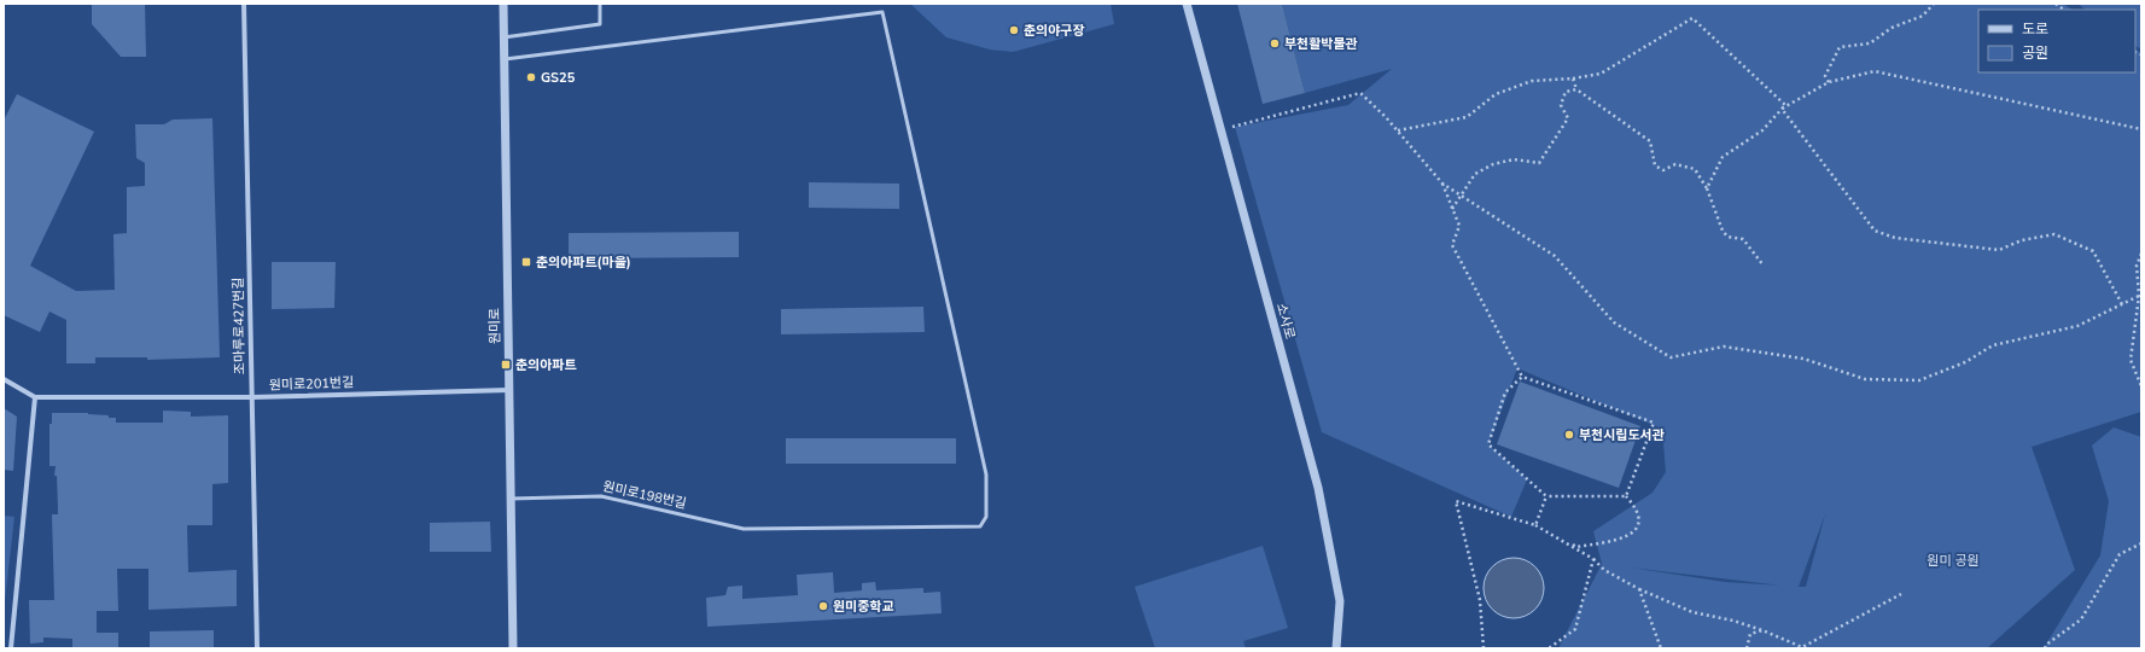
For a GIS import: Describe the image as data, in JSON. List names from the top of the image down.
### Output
{
  "streets": {
    "street": [
      "소사로",
      "조마루로427번길",
      "원미로",
      "원미로201번길"
    ],
    "lane": ["원미로198번길"]
  },
  "crossings": [
    ["조마루로427번길", "원미로201번길"],
    ["원미로", "원미로201번길"],
    ["원미로", "원미로198번길"]
  ],
  "parks": ["원미 공원"],
  "places": {
    "other": [
      "춘의야구장",
      "부천활박물관",
      "GS25",
      "부천시립도서관",
      "원미중학교"
    ],
    "transit": ["춘의아파트(마을)", "춘의아파트"]
  },
  "legend": ["도로", "공원"]
}
